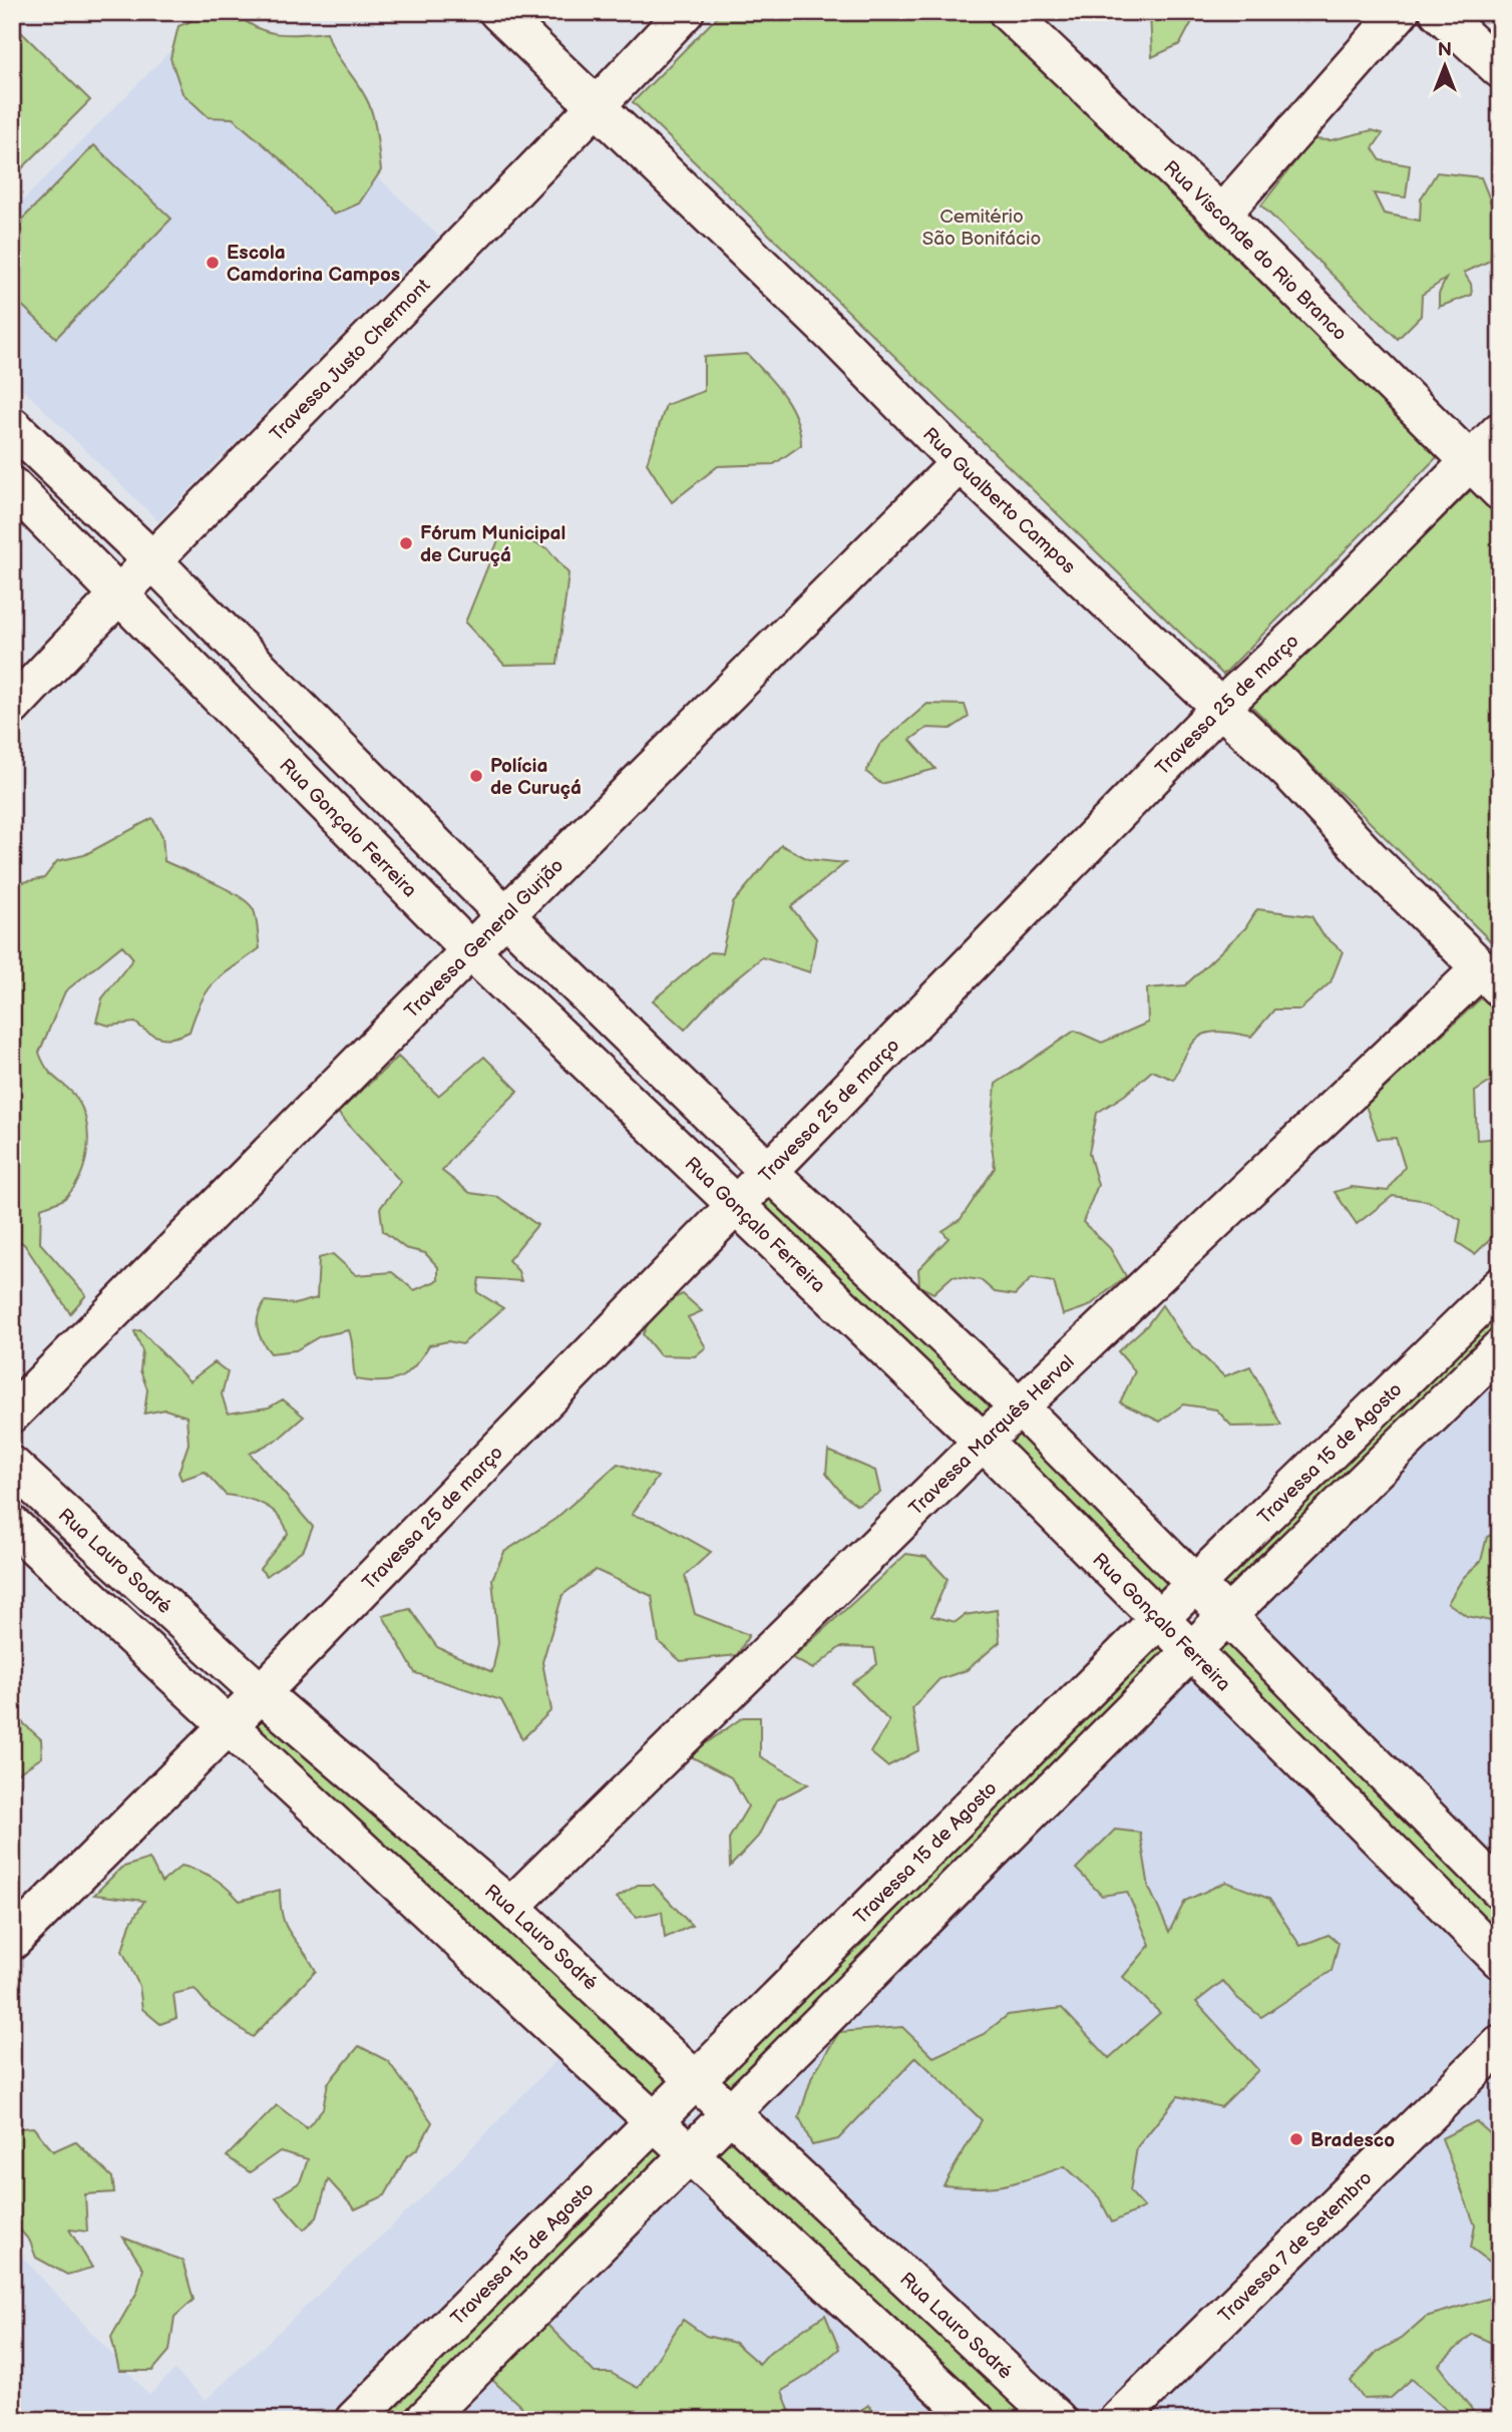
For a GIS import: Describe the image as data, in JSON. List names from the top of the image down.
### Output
{
  "streets": {
    "street": [
      "Rua Visconde do Rio Branco",
      "Travessa Justo Chermont",
      "Rua Gualberto Campos",
      "Travessa 25 de março",
      "Rua Gonçalo Ferreira",
      "Travessa General Gurjão",
      "Travessa Marquês Herval",
      "Travessa 15 de Agosto",
      "Rua Lauro Sodré",
      "Travessa 7 de Setembro"
    ]
  },
  "crossings": [
    ["Rua Visconde do Rio Branco", "Travessa 25 de março"],
    ["Travessa Justo Chermont", "Rua Gualberto Campos"],
    ["Travessa Justo Chermont", "Rua Gonçalo Ferreira"],
    ["Rua Gualberto Campos", "Travessa 25 de março"],
    ["Rua Gualberto Campos", "Travessa General Gurjão"],
    ["Rua Gualberto Campos", "Travessa Marquês Herval"],
    ["Travessa 25 de março", "Rua Gonçalo Ferreira"],
    ["Travessa 25 de março", "Rua Lauro Sodré"],
    ["Rua Gonçalo Ferreira", "Travessa General Gurjão"],
    ["Rua Gonçalo Ferreira", "Travessa Marquês Herval"],
    ["Rua Gonçalo Ferreira", "Travessa 15 de Agosto"],
    ["Travessa Marquês Herval", "Rua Lauro Sodré"],
    ["Travessa 15 de Agosto", "Rua Lauro Sodré"]
  ],
  "parks": ["Cemitério São Bonifácio"],
  "places": [
    "Escola Camdorina Campos",
    "Fórum Municipal de Curuçá",
    "Polícia de Curuçá",
    "Bradesco"
  ],
  "north": "top"
}
